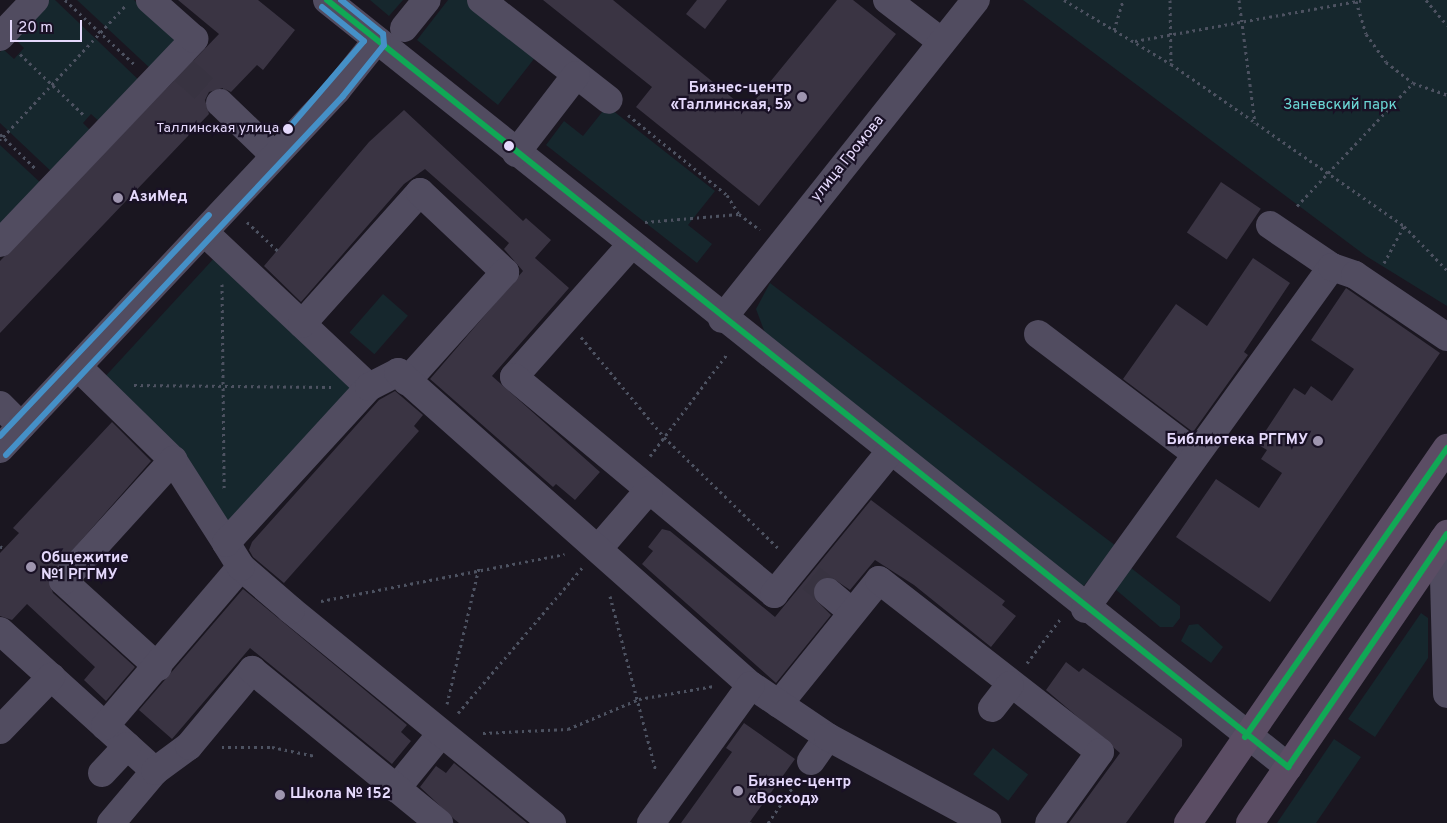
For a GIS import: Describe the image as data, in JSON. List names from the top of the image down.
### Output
{
  "streets": {
    "street": ["улица Громова"]
  },
  "parks": ["Заневский парк"],
  "places": [
    "Бизнес-центр «Таллинская, 5»",
    "Таллинская улица",
    "АзиМед",
    "Библиотека РГГМУ",
    "Общежитие №1 РГГМУ",
    "Бизнес-центр «Восход»",
    "Школа № 152"
  ],
  "scale_bar": "20 m"
}
